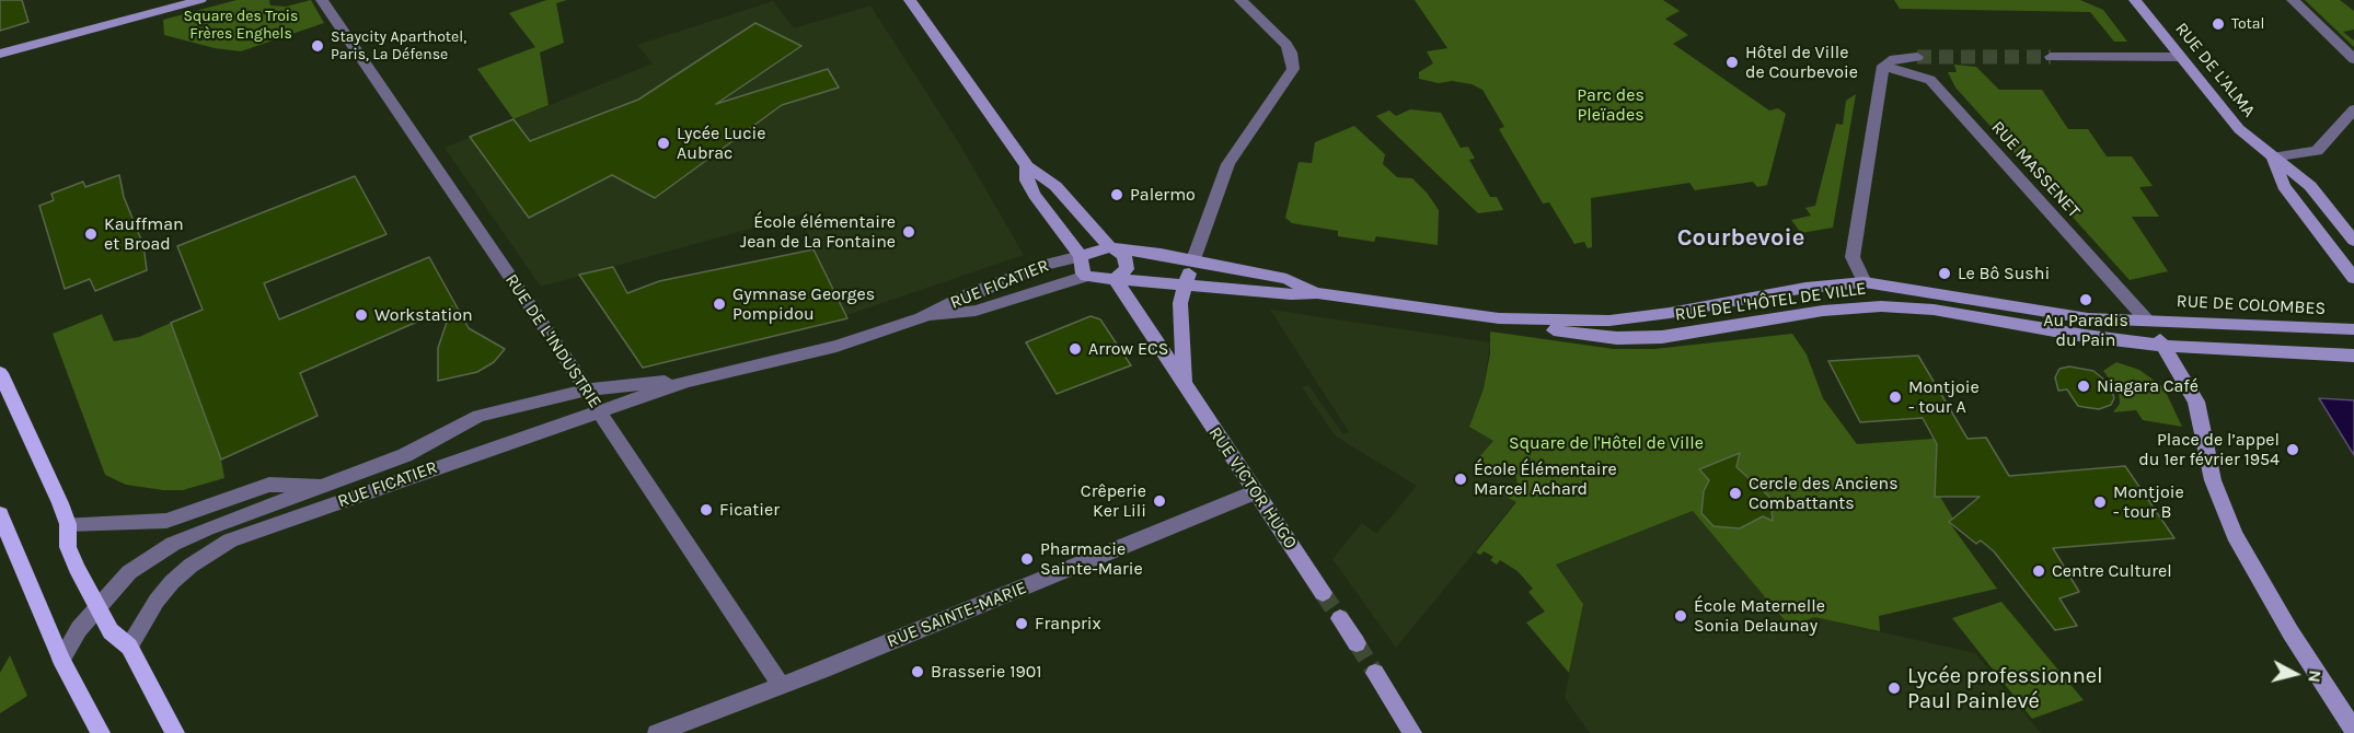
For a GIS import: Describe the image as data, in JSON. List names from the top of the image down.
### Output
{
  "streets": {
    "main road": [
      "RUE DE L'ALMA",
      "RUE DE L'HÔTEL DE VILLE",
      "RUE DE COLOMBES",
      "RUE VICTOR HUGO"
    ],
    "street": [
      "RUE MASSENET",
      "RUE FICATIER",
      "RUE DE L'INDUSTRIE",
      "RUE SAINTE-MARIE"
    ]
  },
  "crossings": [
    ["RUE MASSENET", "RUE DE L'HÔTEL DE VILLE"],
    ["RUE MASSENET", "RUE DE COLOMBES"],
    ["RUE FICATIER", "RUE DE L'HÔTEL DE VILLE"],
    ["RUE FICATIER", "RUE DE L'INDUSTRIE"],
    ["RUE FICATIER", "RUE VICTOR HUGO"],
    ["RUE DE L'HÔTEL DE VILLE", "RUE DE COLOMBES"],
    ["RUE DE L'HÔTEL DE VILLE", "RUE VICTOR HUGO"],
    ["RUE DE L'INDUSTRIE", "RUE SAINTE-MARIE"],
    ["RUE VICTOR HUGO", "RUE SAINTE-MARIE"]
  ],
  "districts": ["Courbevoie"],
  "parks": ["Square des Trois Frères Enghels", "Parc des Pleïades", "Square de l'Hôtel de Ville"],
  "places": [
    "Total",
    "Staycity Aparthotel, Paris, La Défense",
    "Hôtel de Ville de Courbevoie",
    "Lycée Lucie Aubrac",
    "Palermo",
    "École élémentaire Jean de La Fontaine",
    "Kauffman et Broad",
    "Le Bô Sushi",
    "Au Paradis du Pain",
    "Gymnase Georges Pompidou",
    "Workstation",
    "Arrow ECS",
    "Niagara Café",
    "Montjoie - tour A",
    "Place de l’appel du 1er février 1954",
    "École Élémentaire Marcel Achard",
    "Cercle des Anciens Combattants",
    "Crêperie Ker Lili",
    "Montjoie - tour B",
    "Ficatier",
    "Pharmacie Sainte-Marie",
    "Centre Culturel",
    "École Maternelle Sonia Delaunay",
    "Franprix",
    "Brasserie 1901",
    "Lycée professionnel Paul Painlevé"
  ],
  "north": "right"
}
